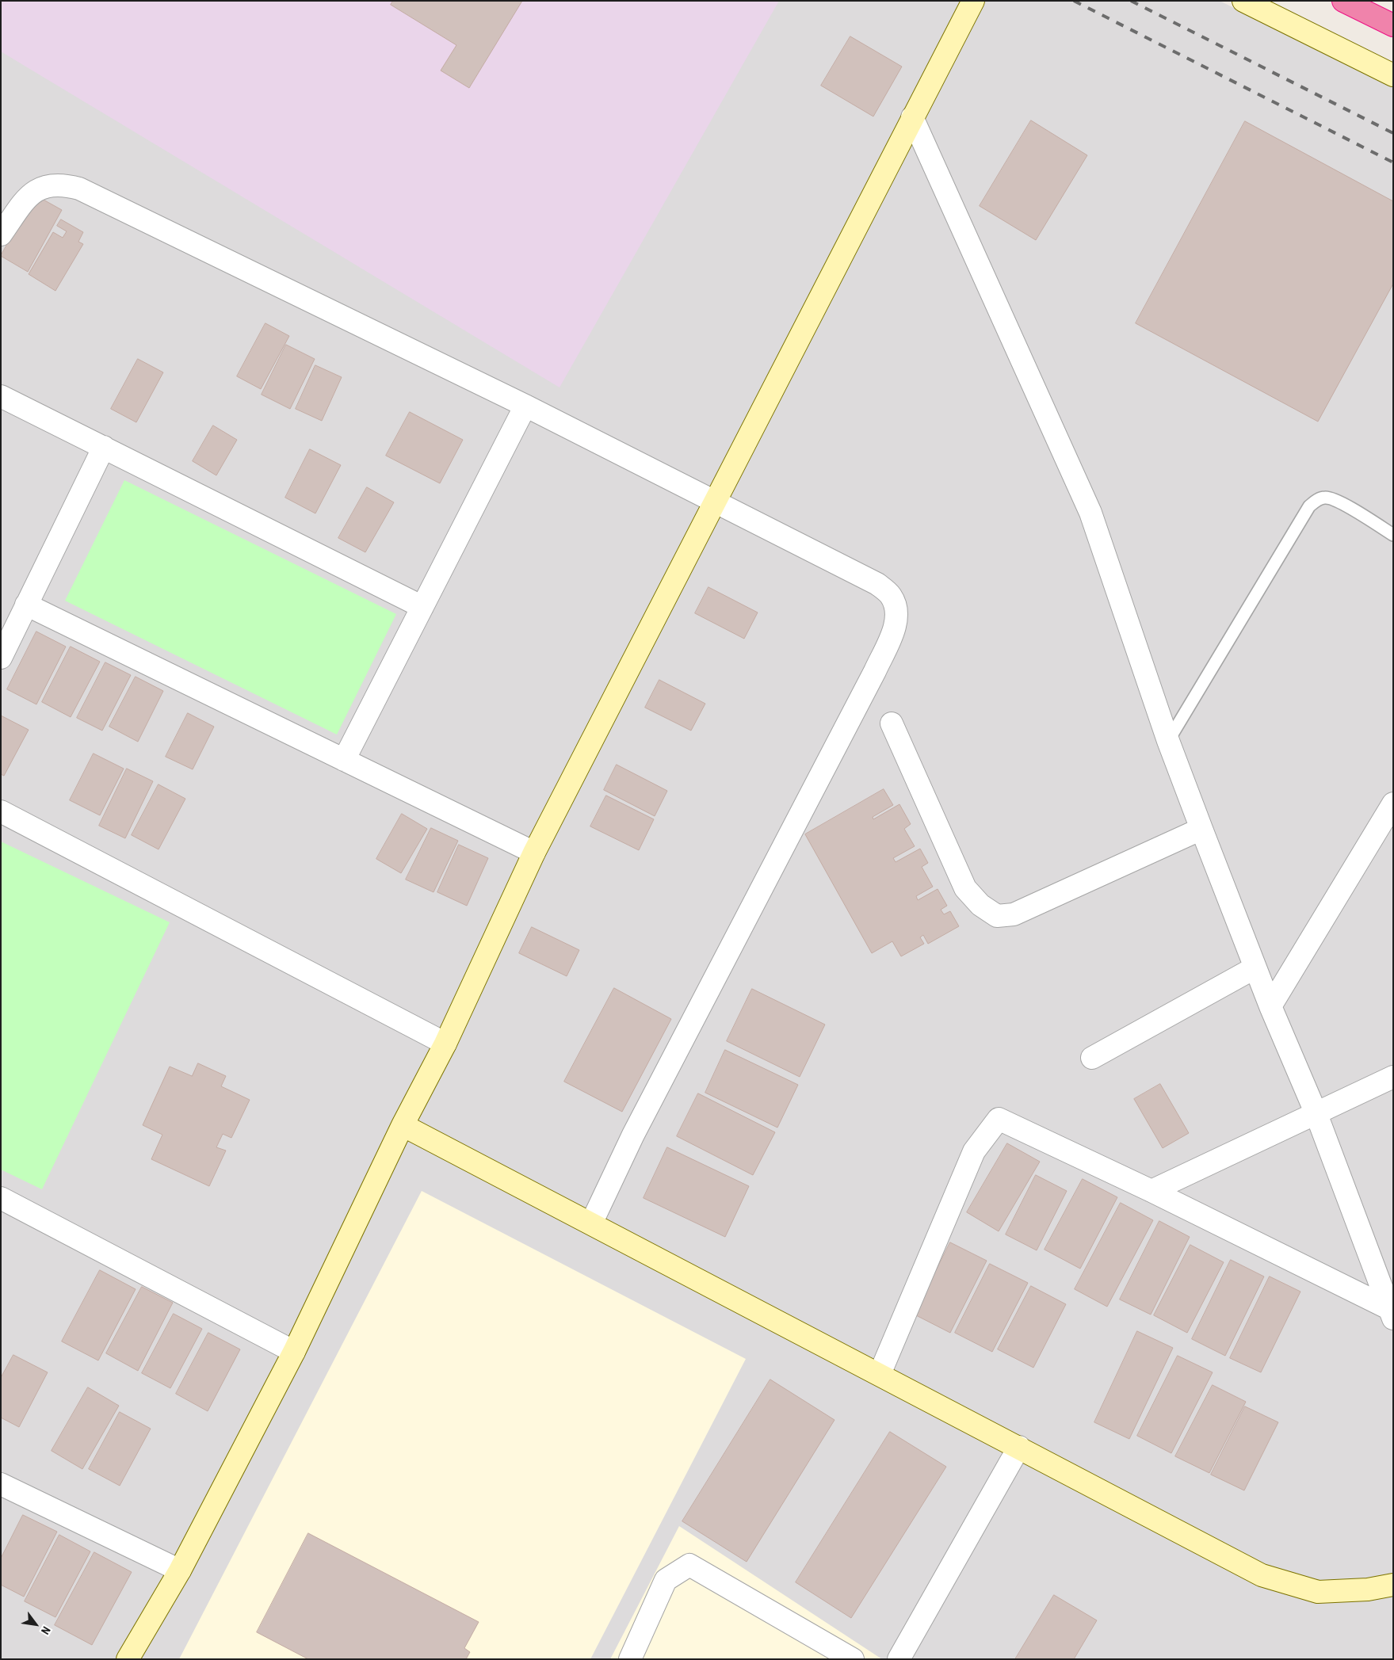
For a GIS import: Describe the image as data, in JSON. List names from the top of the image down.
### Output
{
  "north": "bottom right"
}
